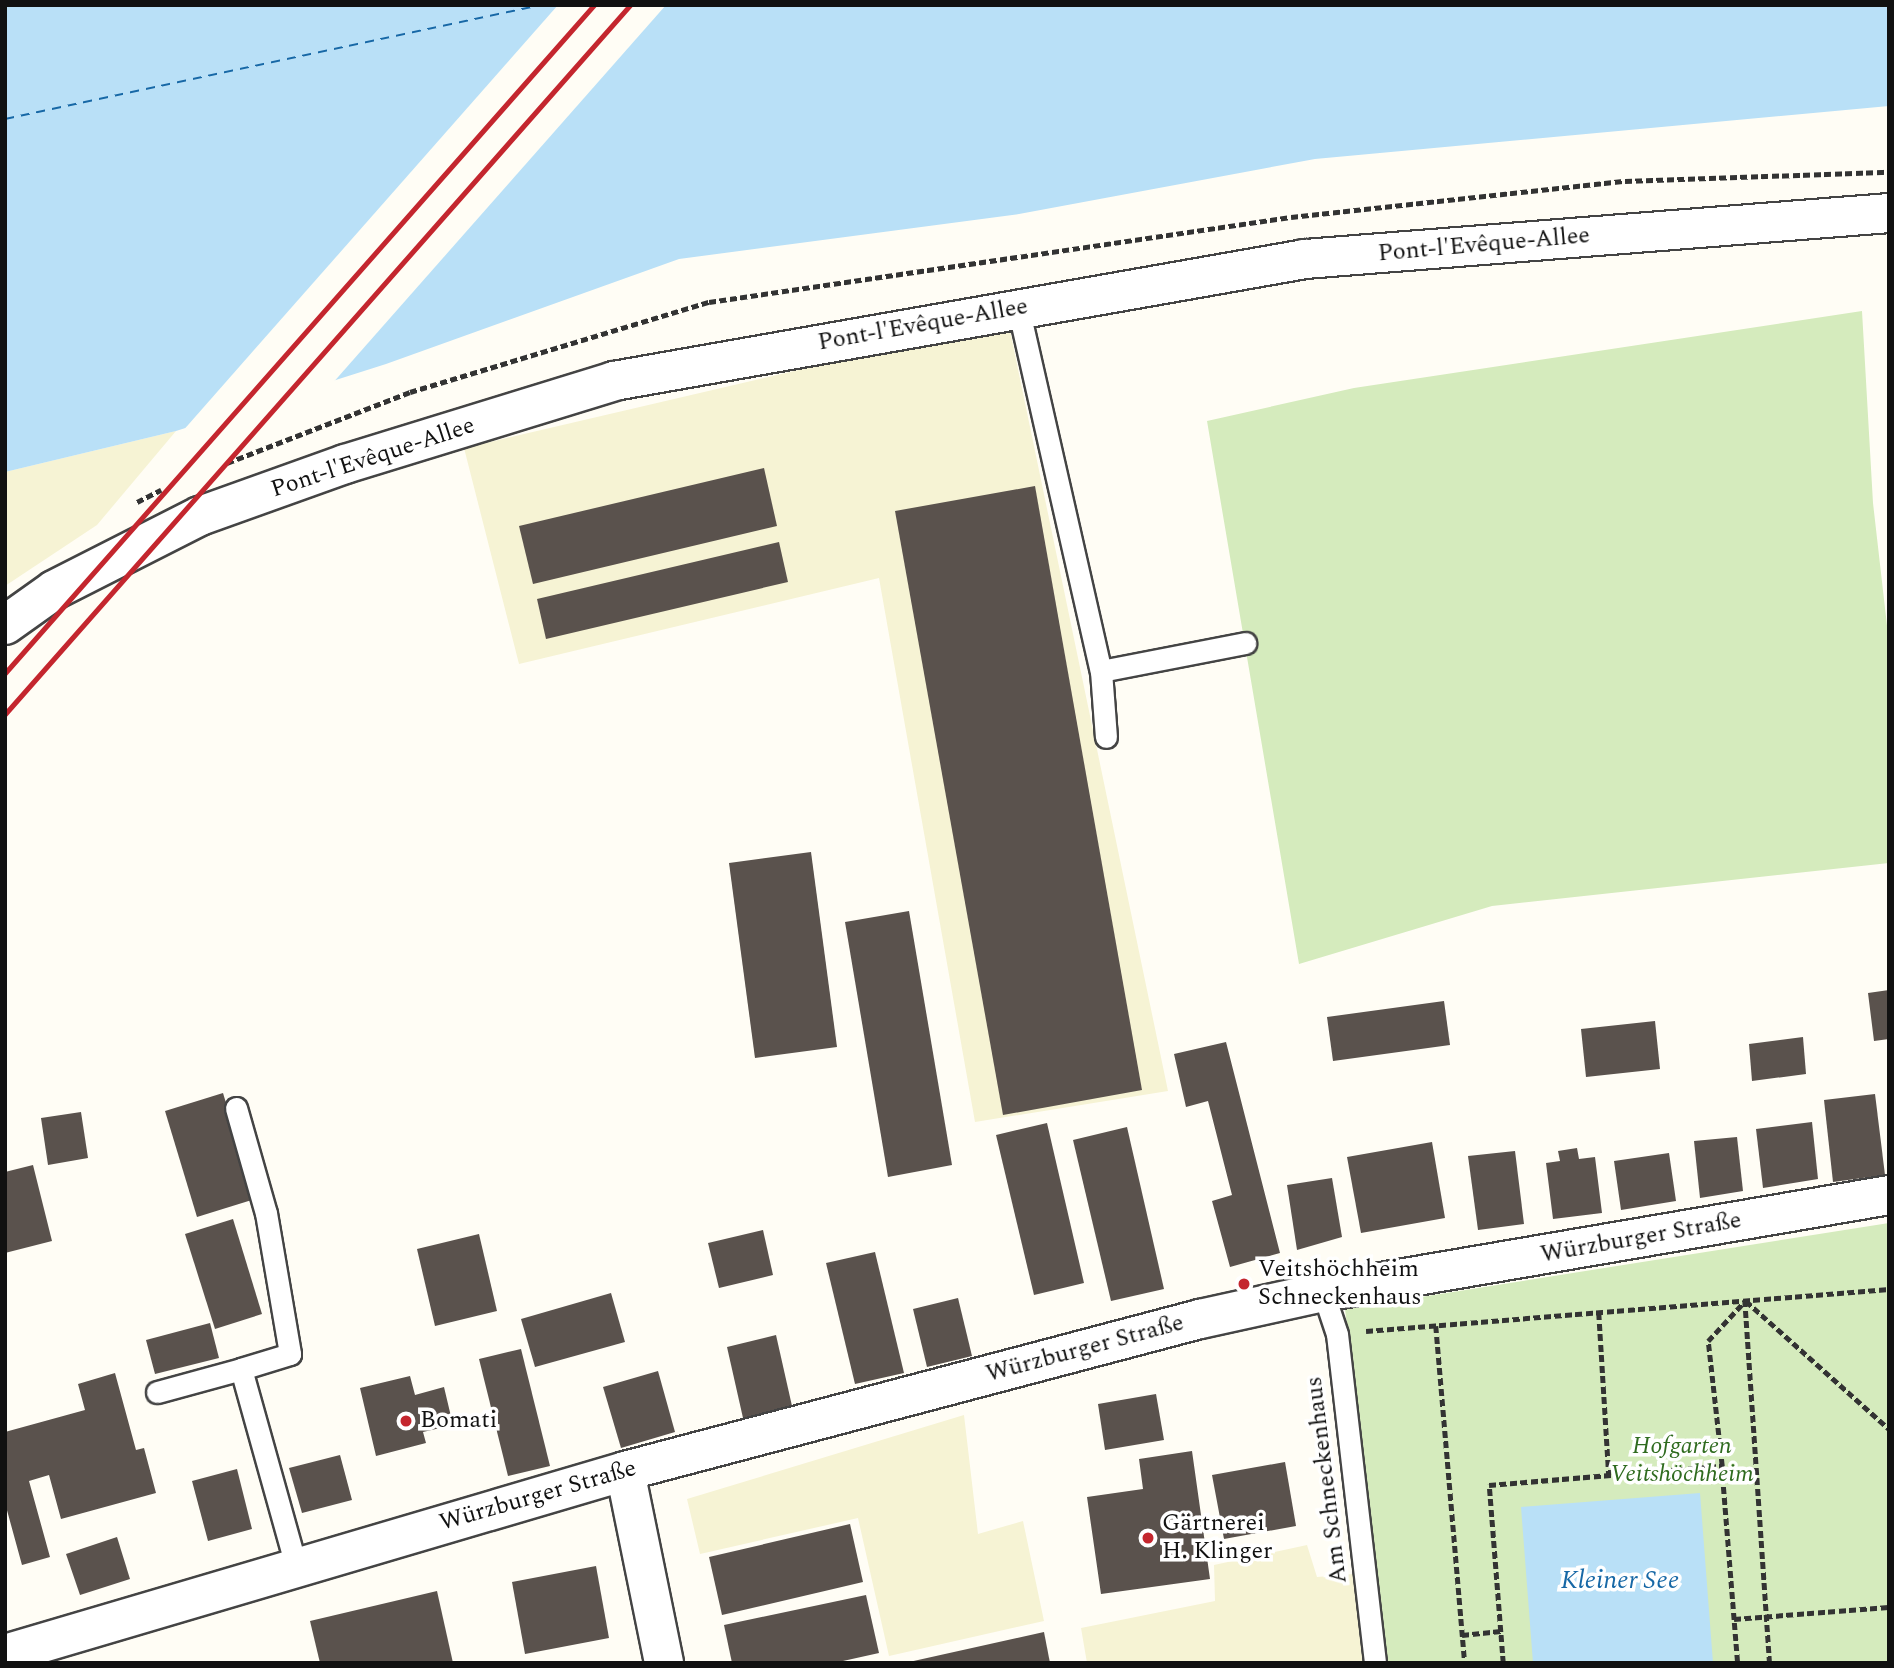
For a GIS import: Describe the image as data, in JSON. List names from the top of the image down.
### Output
{
  "streets": {
    "street": ["Pont-l'Evêque-Allee", "Würzburger Straße"],
    "lane": ["Am Schneckenhaus"]
  },
  "crossings": [
    ["Würzburger Straße", "Am Schneckenhaus"]
  ],
  "water": ["Kleiner See"],
  "parks": ["Hofgarten Veitshöchheim"],
  "places": ["Veitshöchheim Schneckenhaus", "Bomati", "Gärtnerei H. Klinger"]
}
